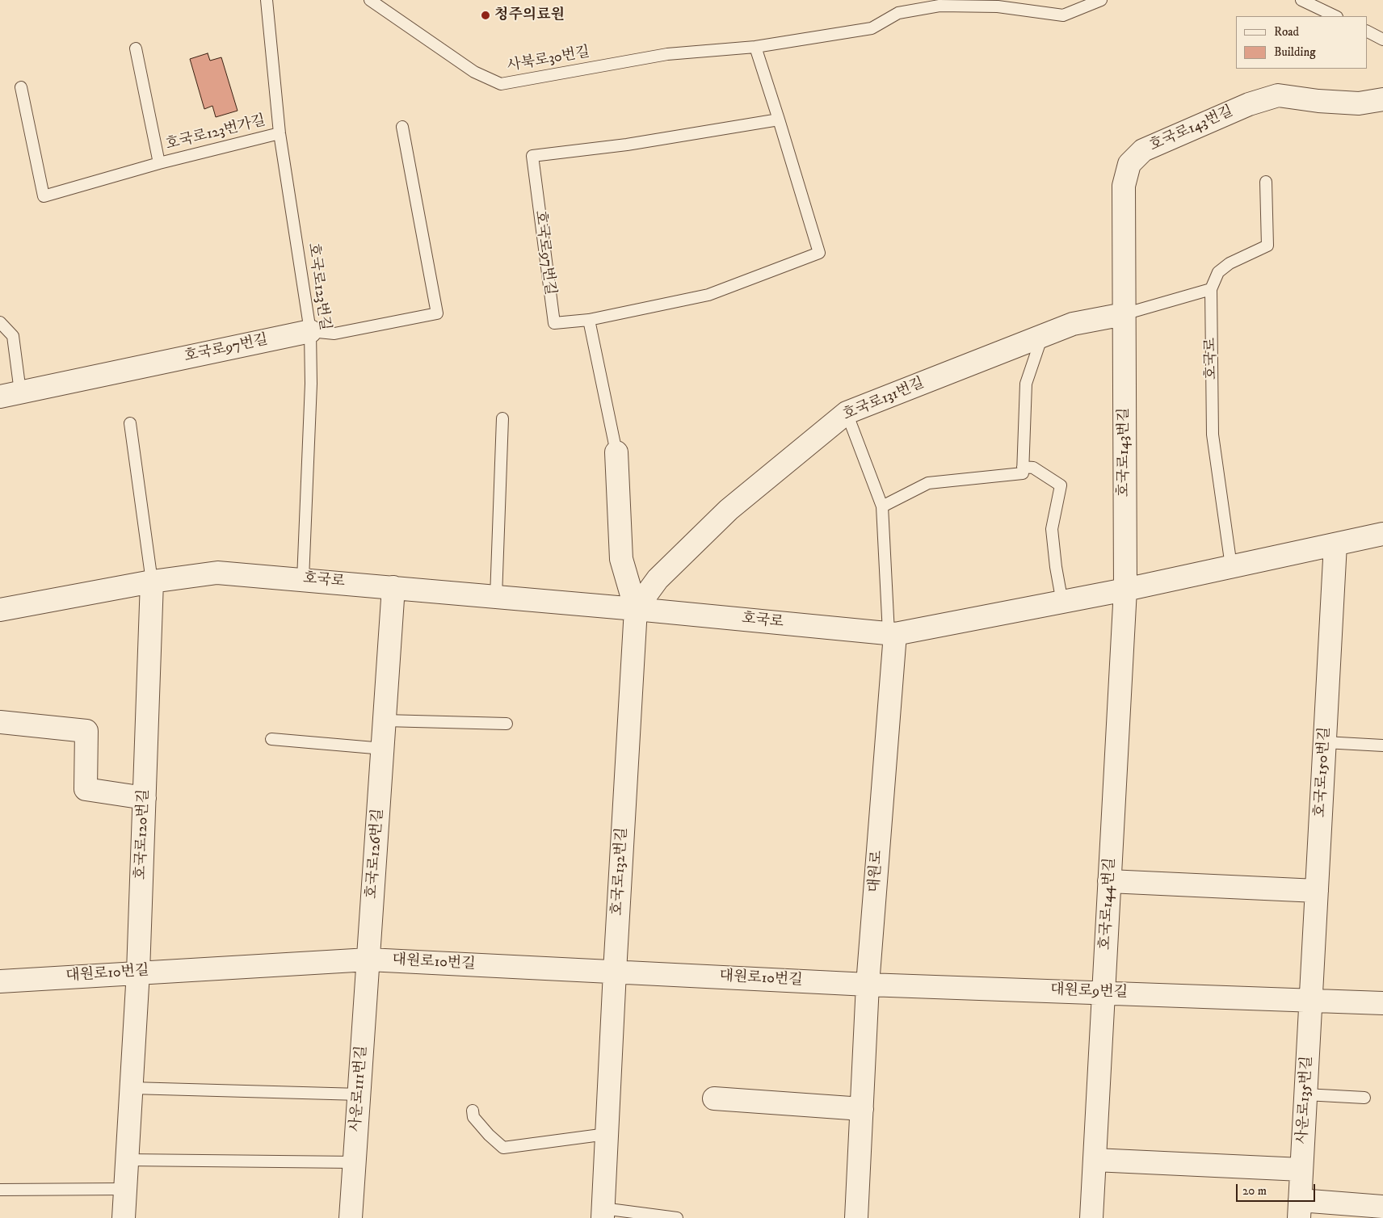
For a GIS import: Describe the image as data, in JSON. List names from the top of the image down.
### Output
{
  "streets": {
    "street": [
      "호국로143번길",
      "호국로97번길",
      "호국로",
      "호국로131번길",
      "호국로150번길",
      "호국로120번길",
      "호국로126번길",
      "호국로132번길",
      "대원로",
      "호국로144번길",
      "대원로10번길",
      "대원로9번길",
      "사운로111번길",
      "사운로135번길"
    ],
    "lane": ["사북로30번길", "호국로123번가길", "호국로123번길"]
  },
  "crossings": [
    ["호국로143번길", "호국로"],
    ["호국로143번길", "호국로131번길"],
    ["호국로143번길", "호국로144번길"],
    ["호국로123번가길", "호국로123번길"],
    ["호국로97번길", "호국로123번길"],
    ["호국로123번길", "호국로"],
    ["호국로", "호국로131번길"],
    ["호국로", "호국로150번길"],
    ["호국로", "호국로120번길"],
    ["호국로", "호국로126번길"],
    ["호국로", "호국로132번길"],
    ["호국로", "대원로"],
    ["호국로", "호국로144번길"],
    ["호국로131번길", "호국로132번길"],
    ["호국로150번길", "대원로9번길"],
    ["호국로150번길", "사운로135번길"],
    ["호국로120번길", "대원로10번길"],
    ["호국로126번길", "대원로10번길"],
    ["호국로126번길", "사운로111번길"],
    ["호국로132번길", "대원로10번길"],
    ["대원로", "대원로10번길"],
    ["대원로", "대원로9번길"],
    ["호국로144번길", "대원로9번길"],
    ["대원로10번길", "대원로9번길"],
    ["대원로10번길", "사운로111번길"],
    ["대원로9번길", "사운로135번길"]
  ],
  "places": ["청주의료원"],
  "legend": ["Road", "Building"],
  "scale_bar": "20 m"
}
